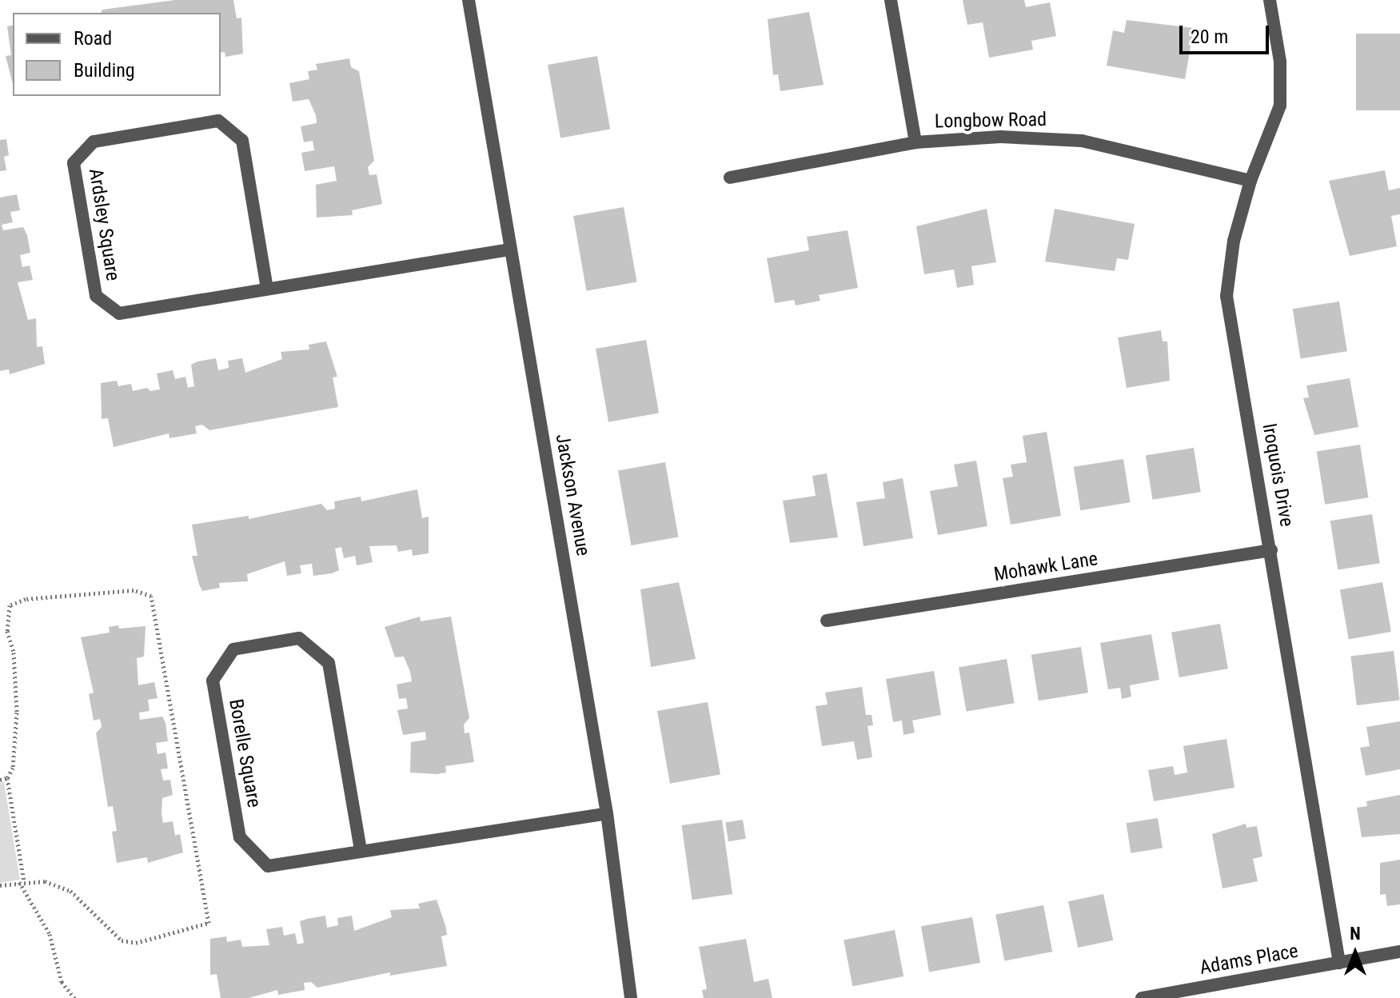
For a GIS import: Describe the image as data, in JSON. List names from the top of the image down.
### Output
{
  "streets": {
    "street": [
      "Longbow Road",
      "Ardsley Square",
      "Iroquois Drive",
      "Jackson Avenue",
      "Mohawk Lane",
      "Borelle Square",
      "Adams Place"
    ]
  },
  "crossings": [
    ["Longbow Road", "Iroquois Drive"],
    ["Ardsley Square", "Jackson Avenue"],
    ["Iroquois Drive", "Mohawk Lane"],
    ["Iroquois Drive", "Adams Place"],
    ["Jackson Avenue", "Borelle Square"]
  ],
  "legend": ["Road", "Building"],
  "scale_bar": "20 m",
  "north": "top"
}
